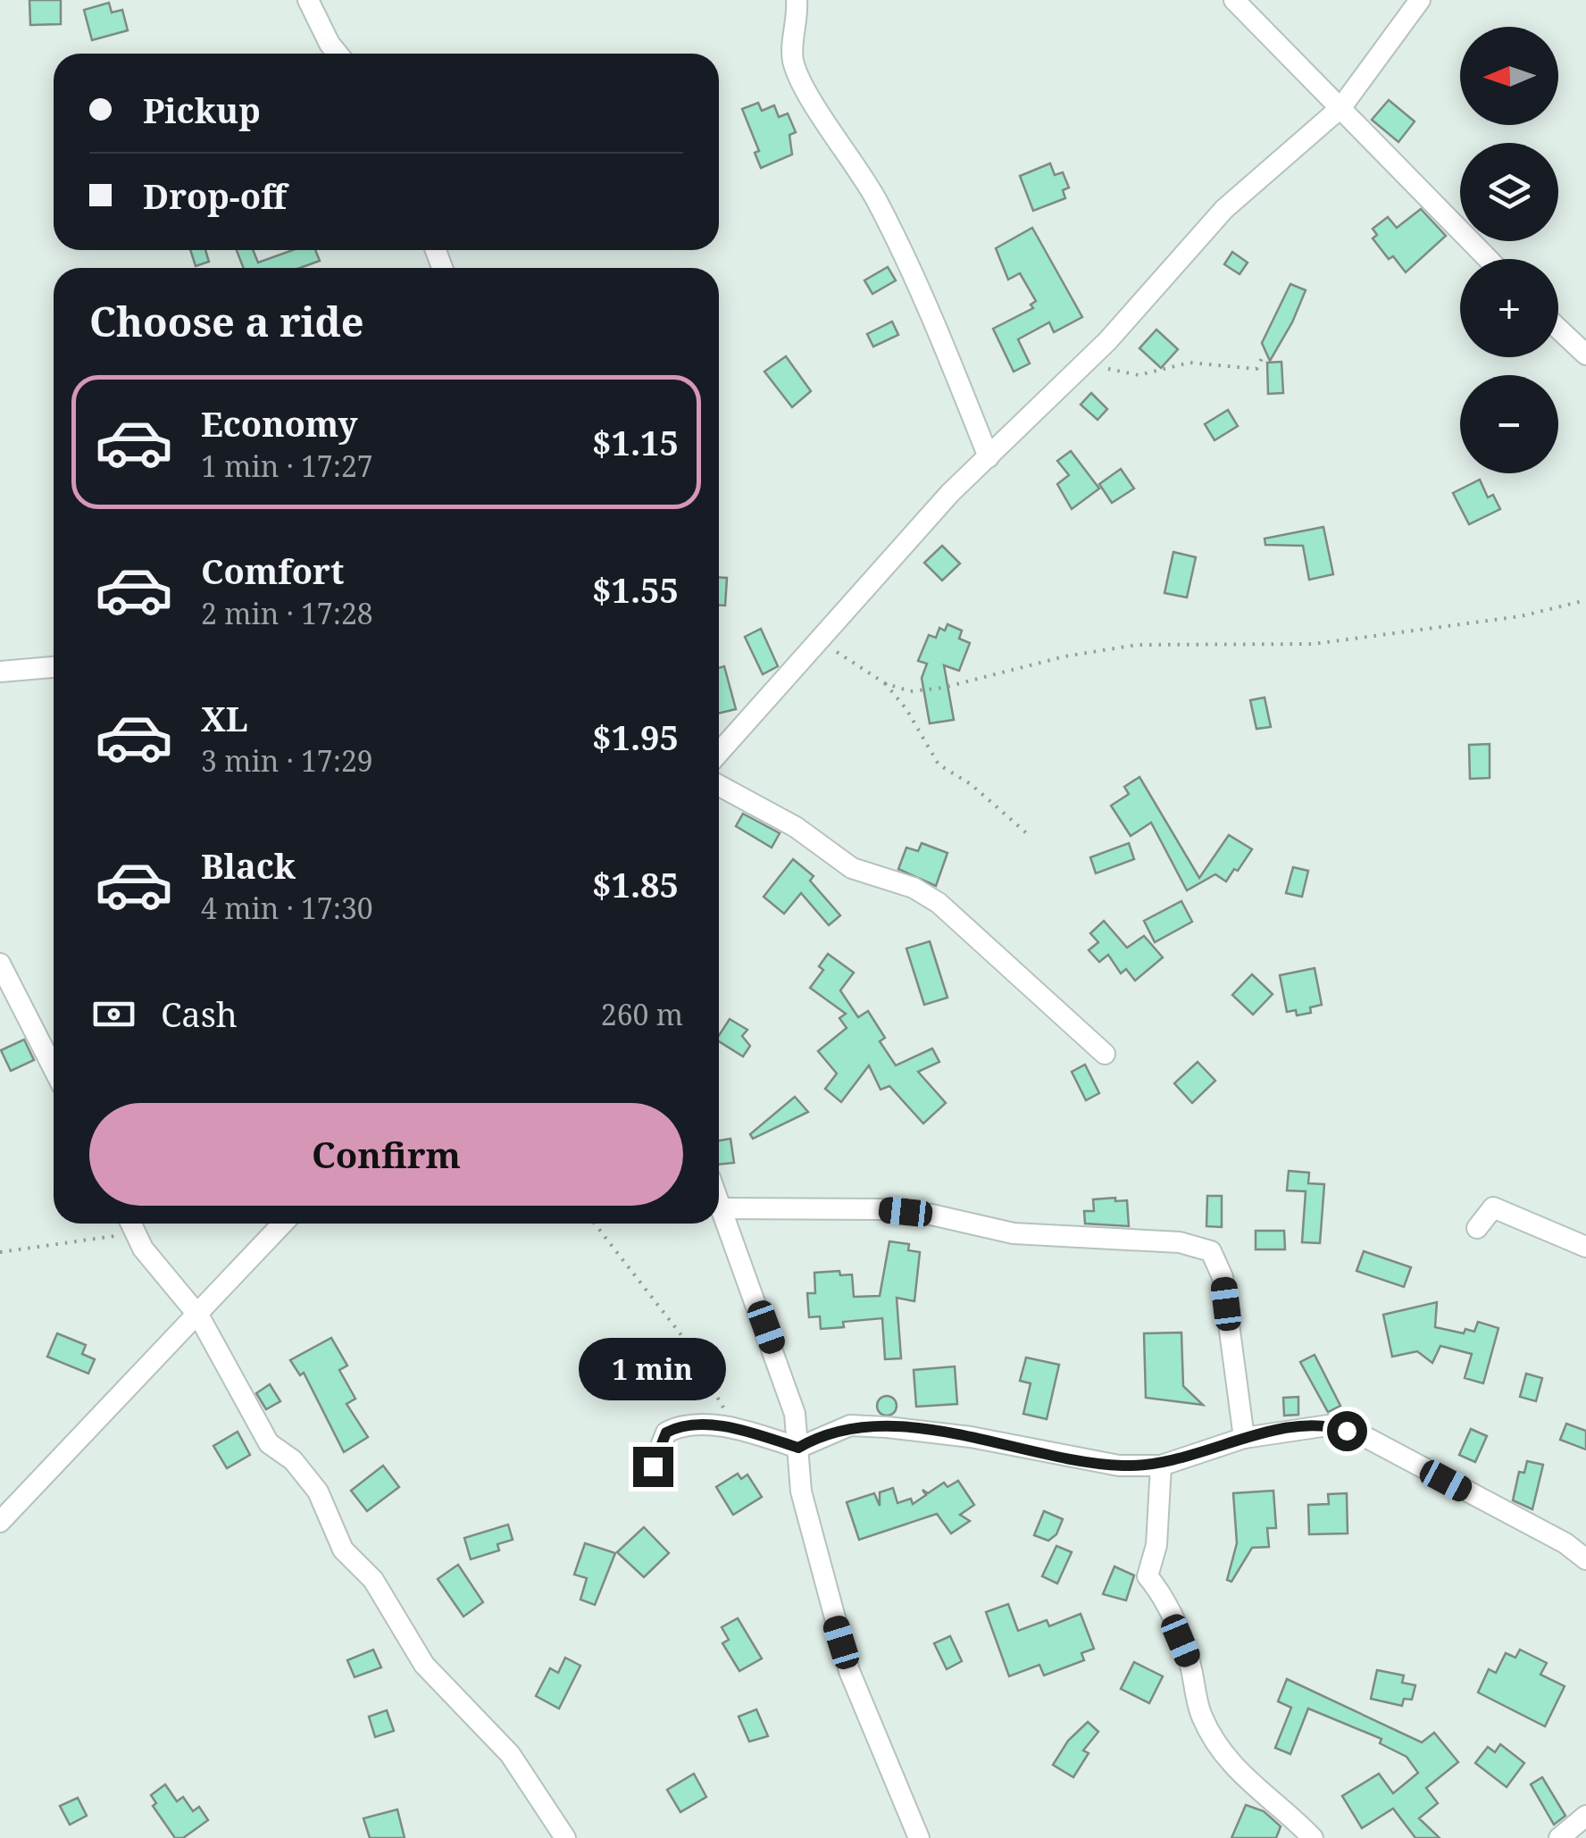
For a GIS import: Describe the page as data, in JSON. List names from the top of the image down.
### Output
{
  "north": "left",
  "page": {
    "map_buttons": ["+", "−"],
    "banner": ["Pickup", "Drop-off"],
    "heading": "Choose a ride",
    "list": [
      {
        "name": "Economy",
        "note": "1 min · 17:27",
        "value": "$1.15"
      },
      {
        "name": "Comfort",
        "note": "2 min · 17:28",
        "value": "$1.55"
      },
      {
        "name": "XL",
        "note": "3 min · 17:29",
        "value": "$1.95"
      },
      {
        "name": "Black",
        "note": "4 min · 17:30",
        "value": "$1.85"
      }
    ],
    "pay": ["Cash", "260 m"],
    "buttons": "Confirm",
    "bubble": "1 min"
  }
}
